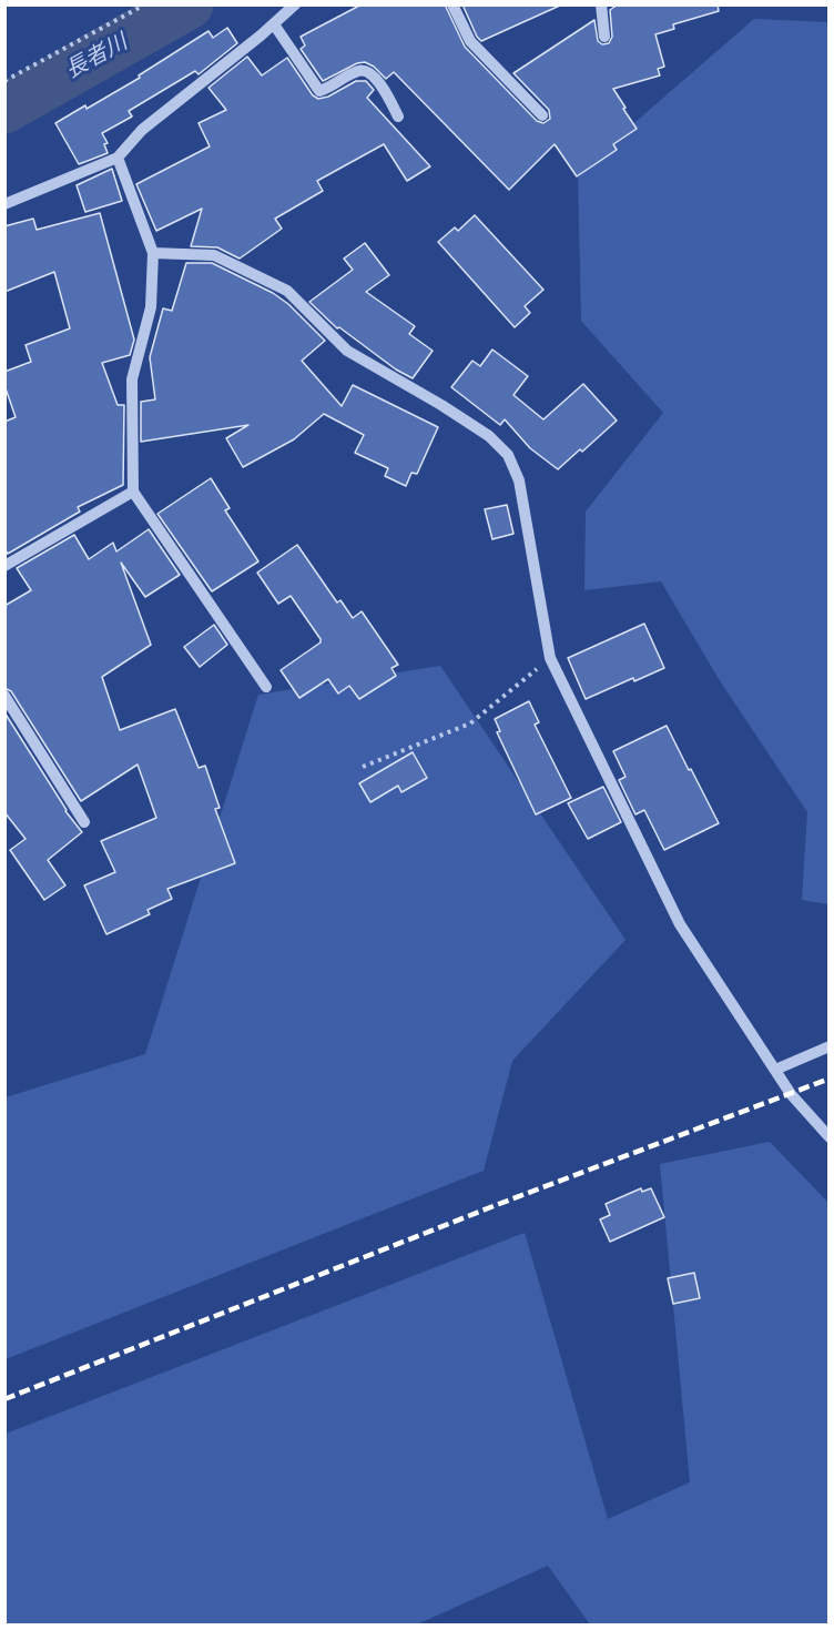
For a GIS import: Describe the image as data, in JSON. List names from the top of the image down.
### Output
{
  "water": ["長者川"]
}
